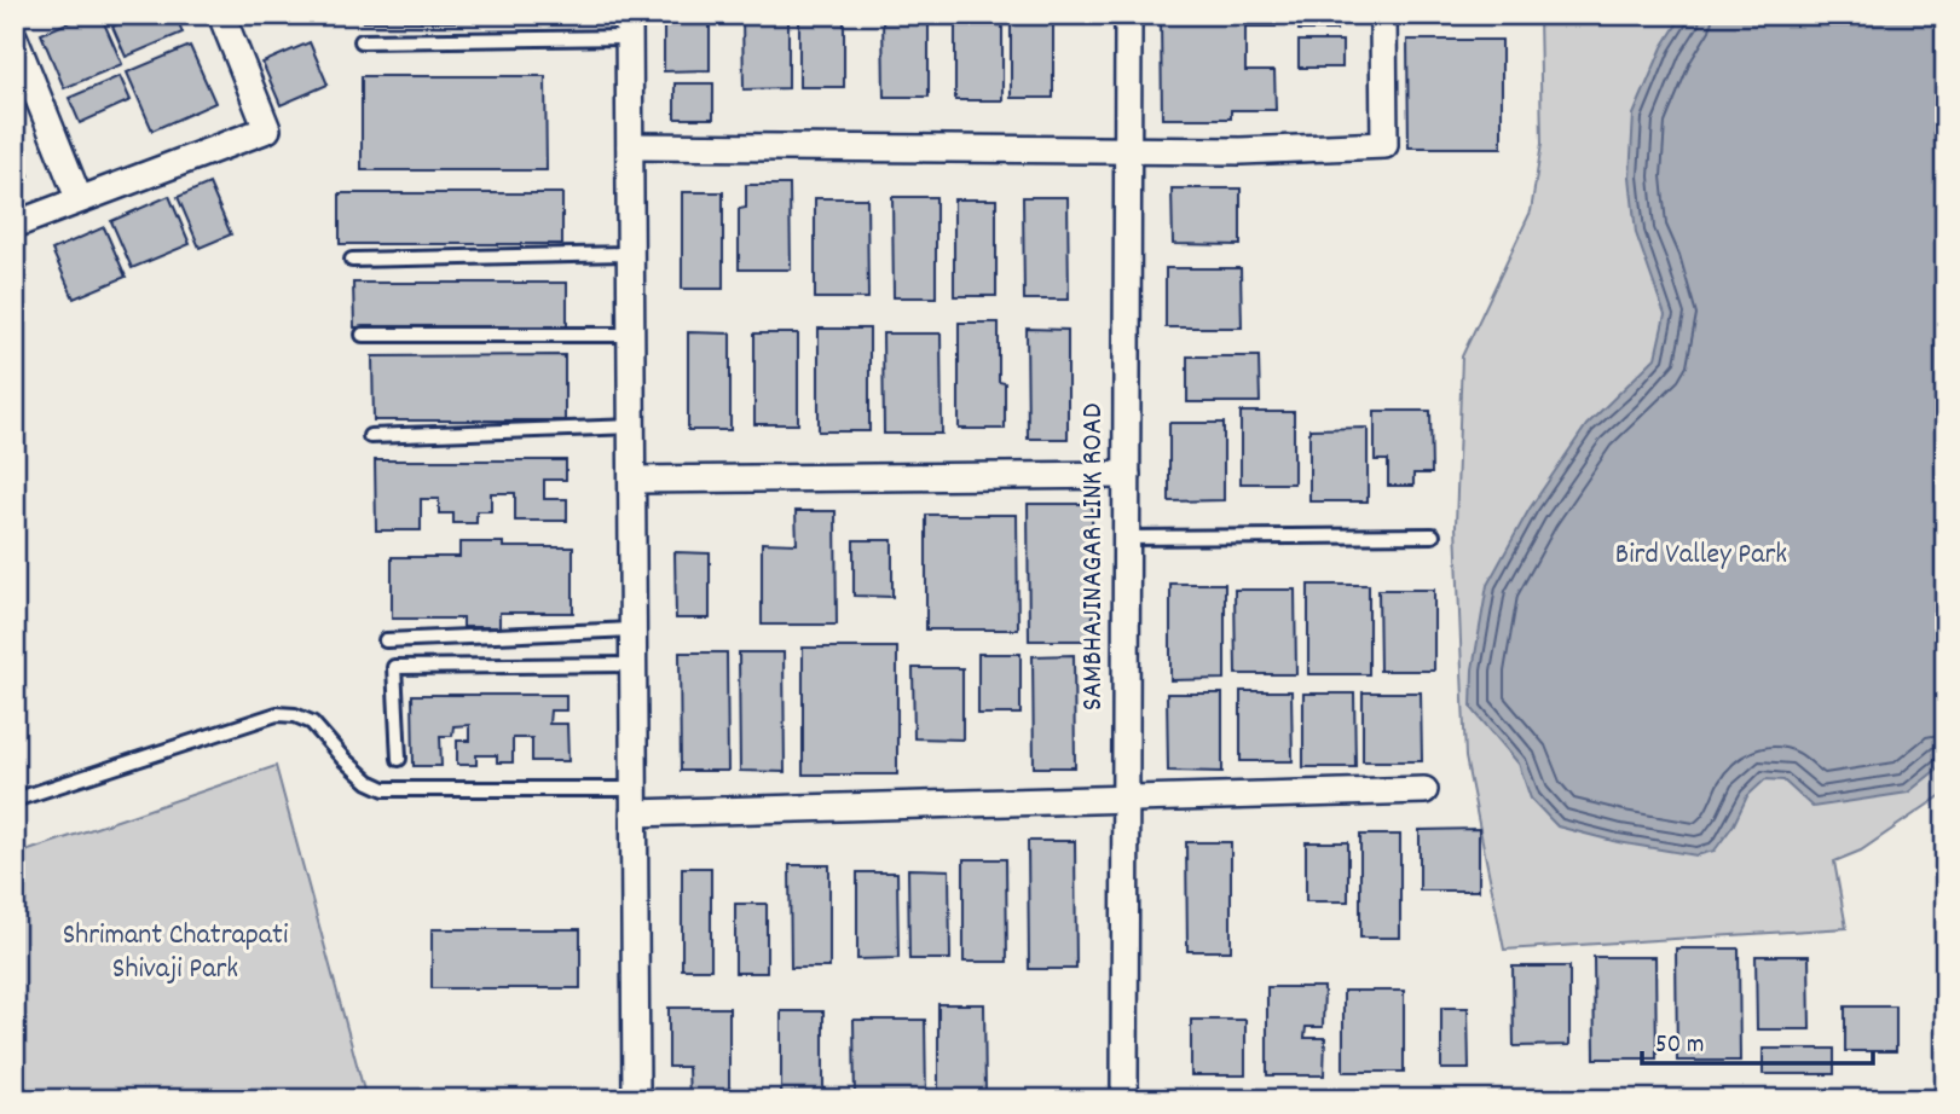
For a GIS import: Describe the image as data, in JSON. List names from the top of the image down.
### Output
{
  "streets": {
    "street": ["SAMBHAJINAGAR LINK ROAD"]
  },
  "parks": ["Bird Valley Park", "Shrimant Chatrapati Shivaji Park"],
  "scale_bar": "50 m"
}
